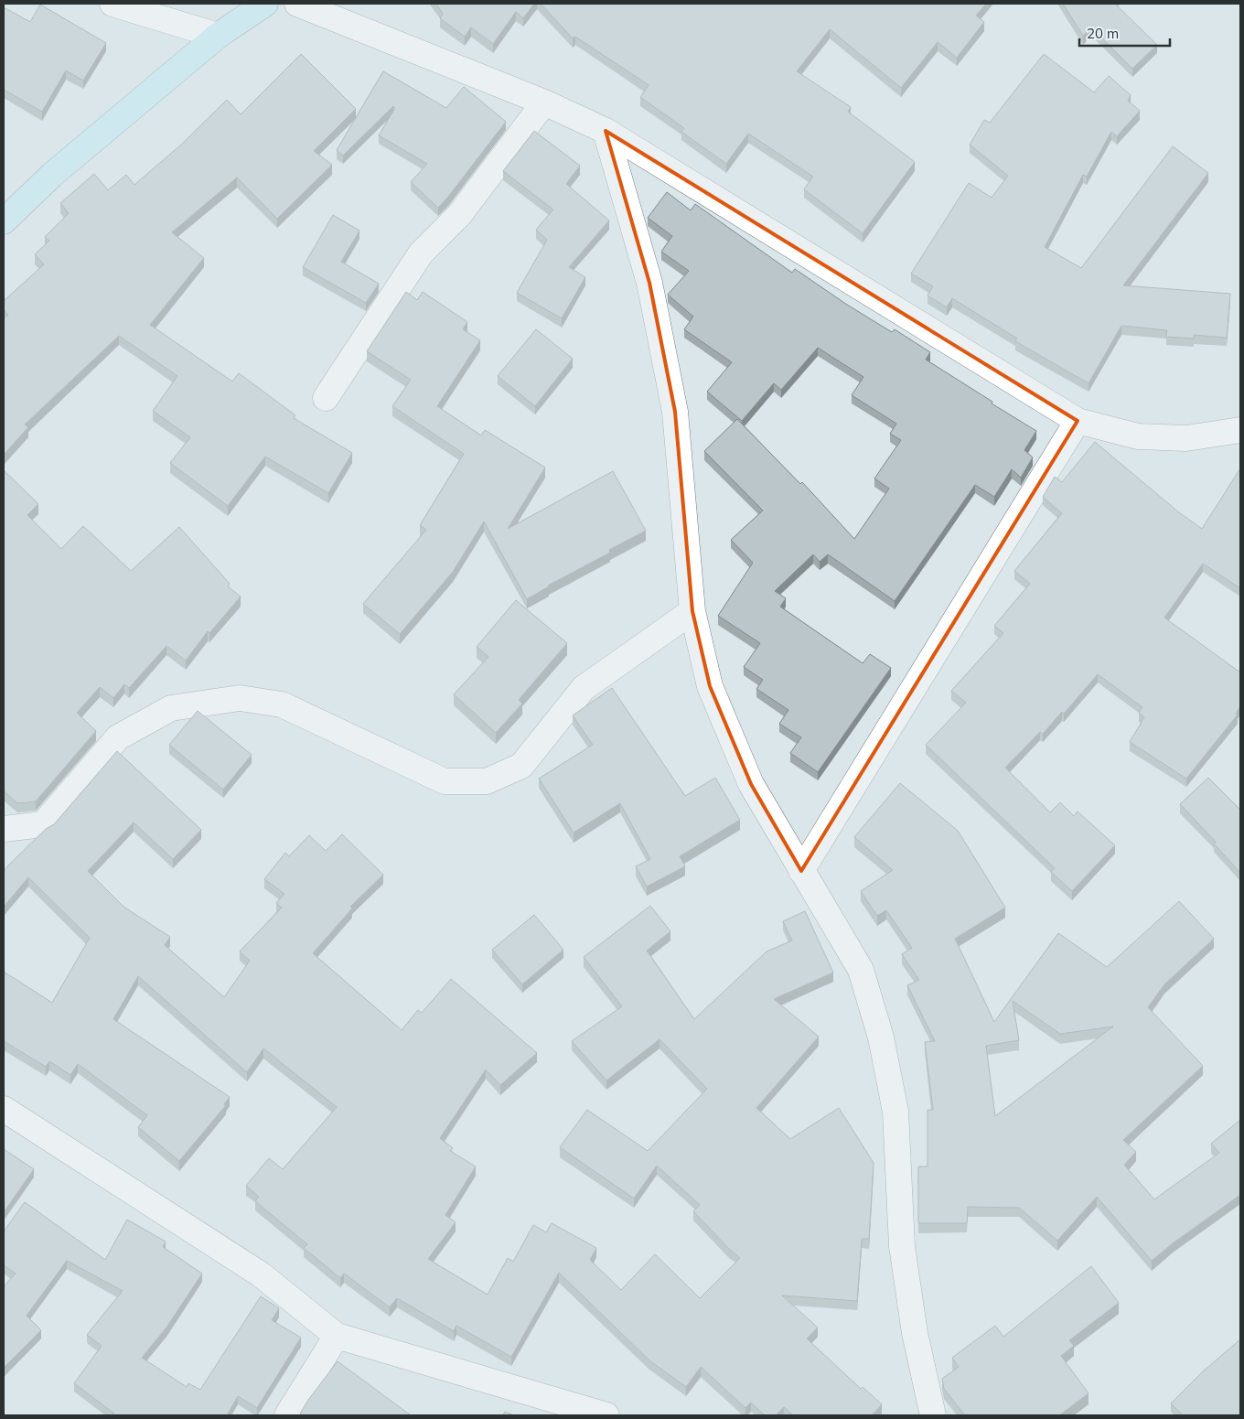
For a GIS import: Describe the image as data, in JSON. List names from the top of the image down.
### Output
{
  "scale_bar": "20 m"
}
